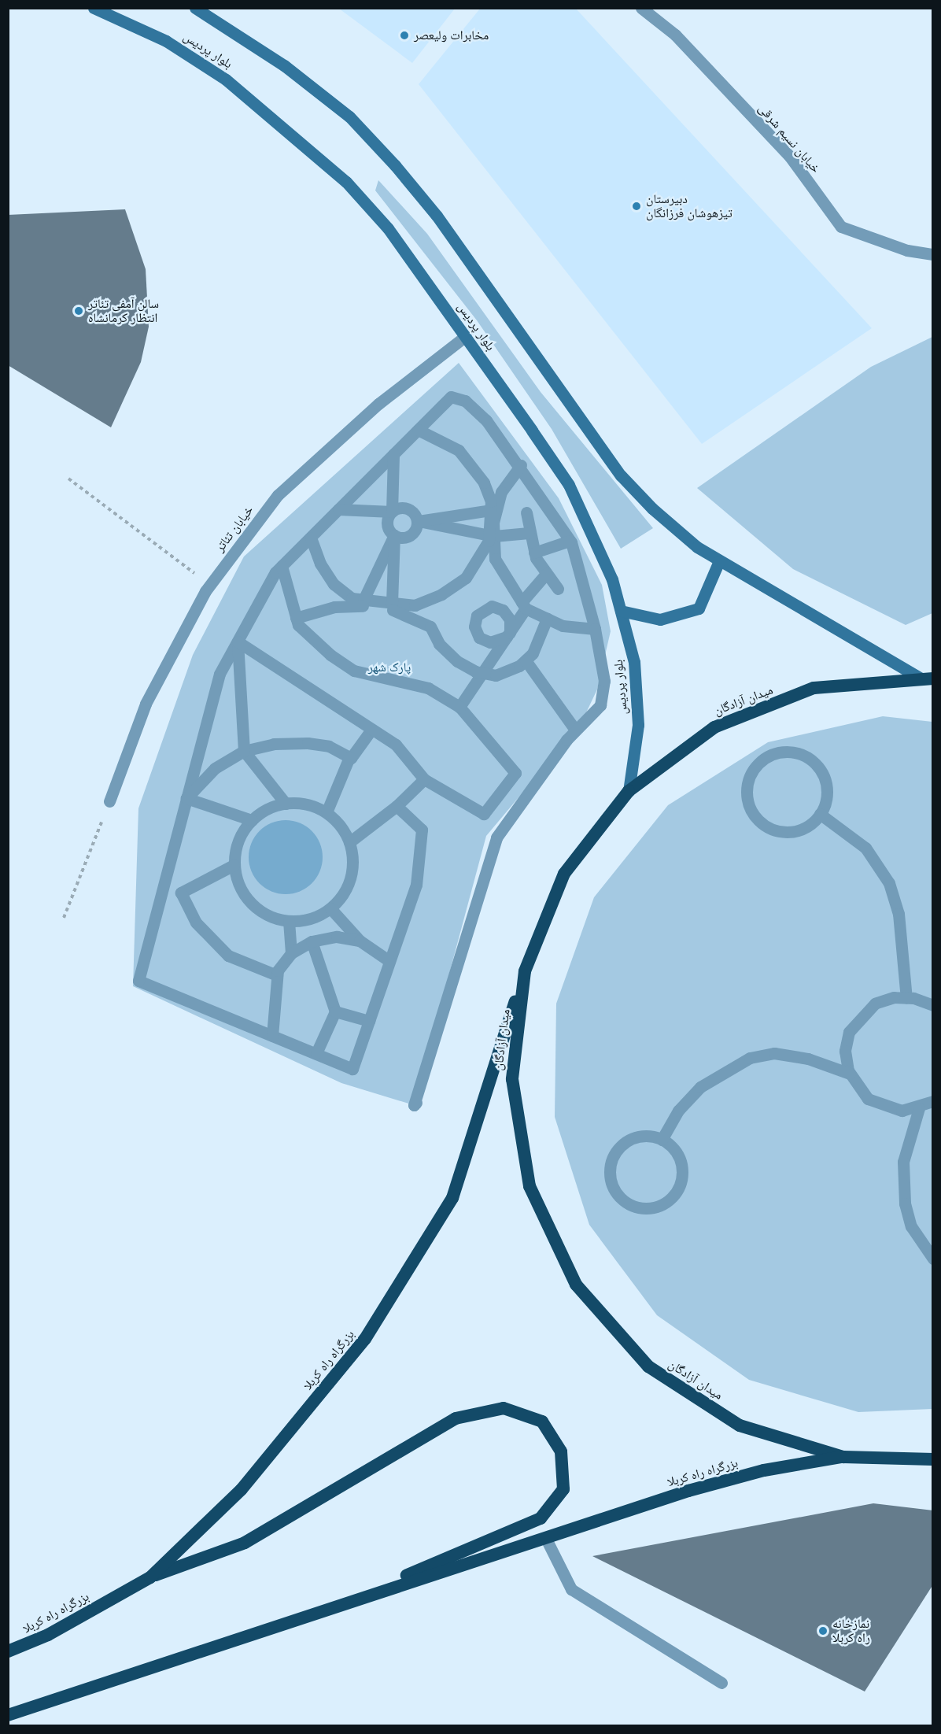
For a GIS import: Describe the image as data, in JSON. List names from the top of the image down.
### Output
{
  "streets": {
    "highway": ["میدان آزادگان", "بزرگراه راه کربلا"],
    "main road": ["بلوار پردیس"],
    "street": ["خیابان نسیم شرقی", "خیابان تئاتر"]
  },
  "crossings": [
    ["بلوار پردیس", "خیابان تئاتر"],
    ["بلوار پردیس", "میدان آزادگان"],
    ["میدان آزادگان", "بزرگراه راه کربلا"]
  ],
  "parks": ["پارک شهر"],
  "places": [
    "مخابرات ولیعصر",
    "دبیرستان تیزهوشان فرزانگان",
    "سالن آمفی تئاتر انتظار کرمانشاه",
    "نمازخانه راه کربلا"
  ]
}
